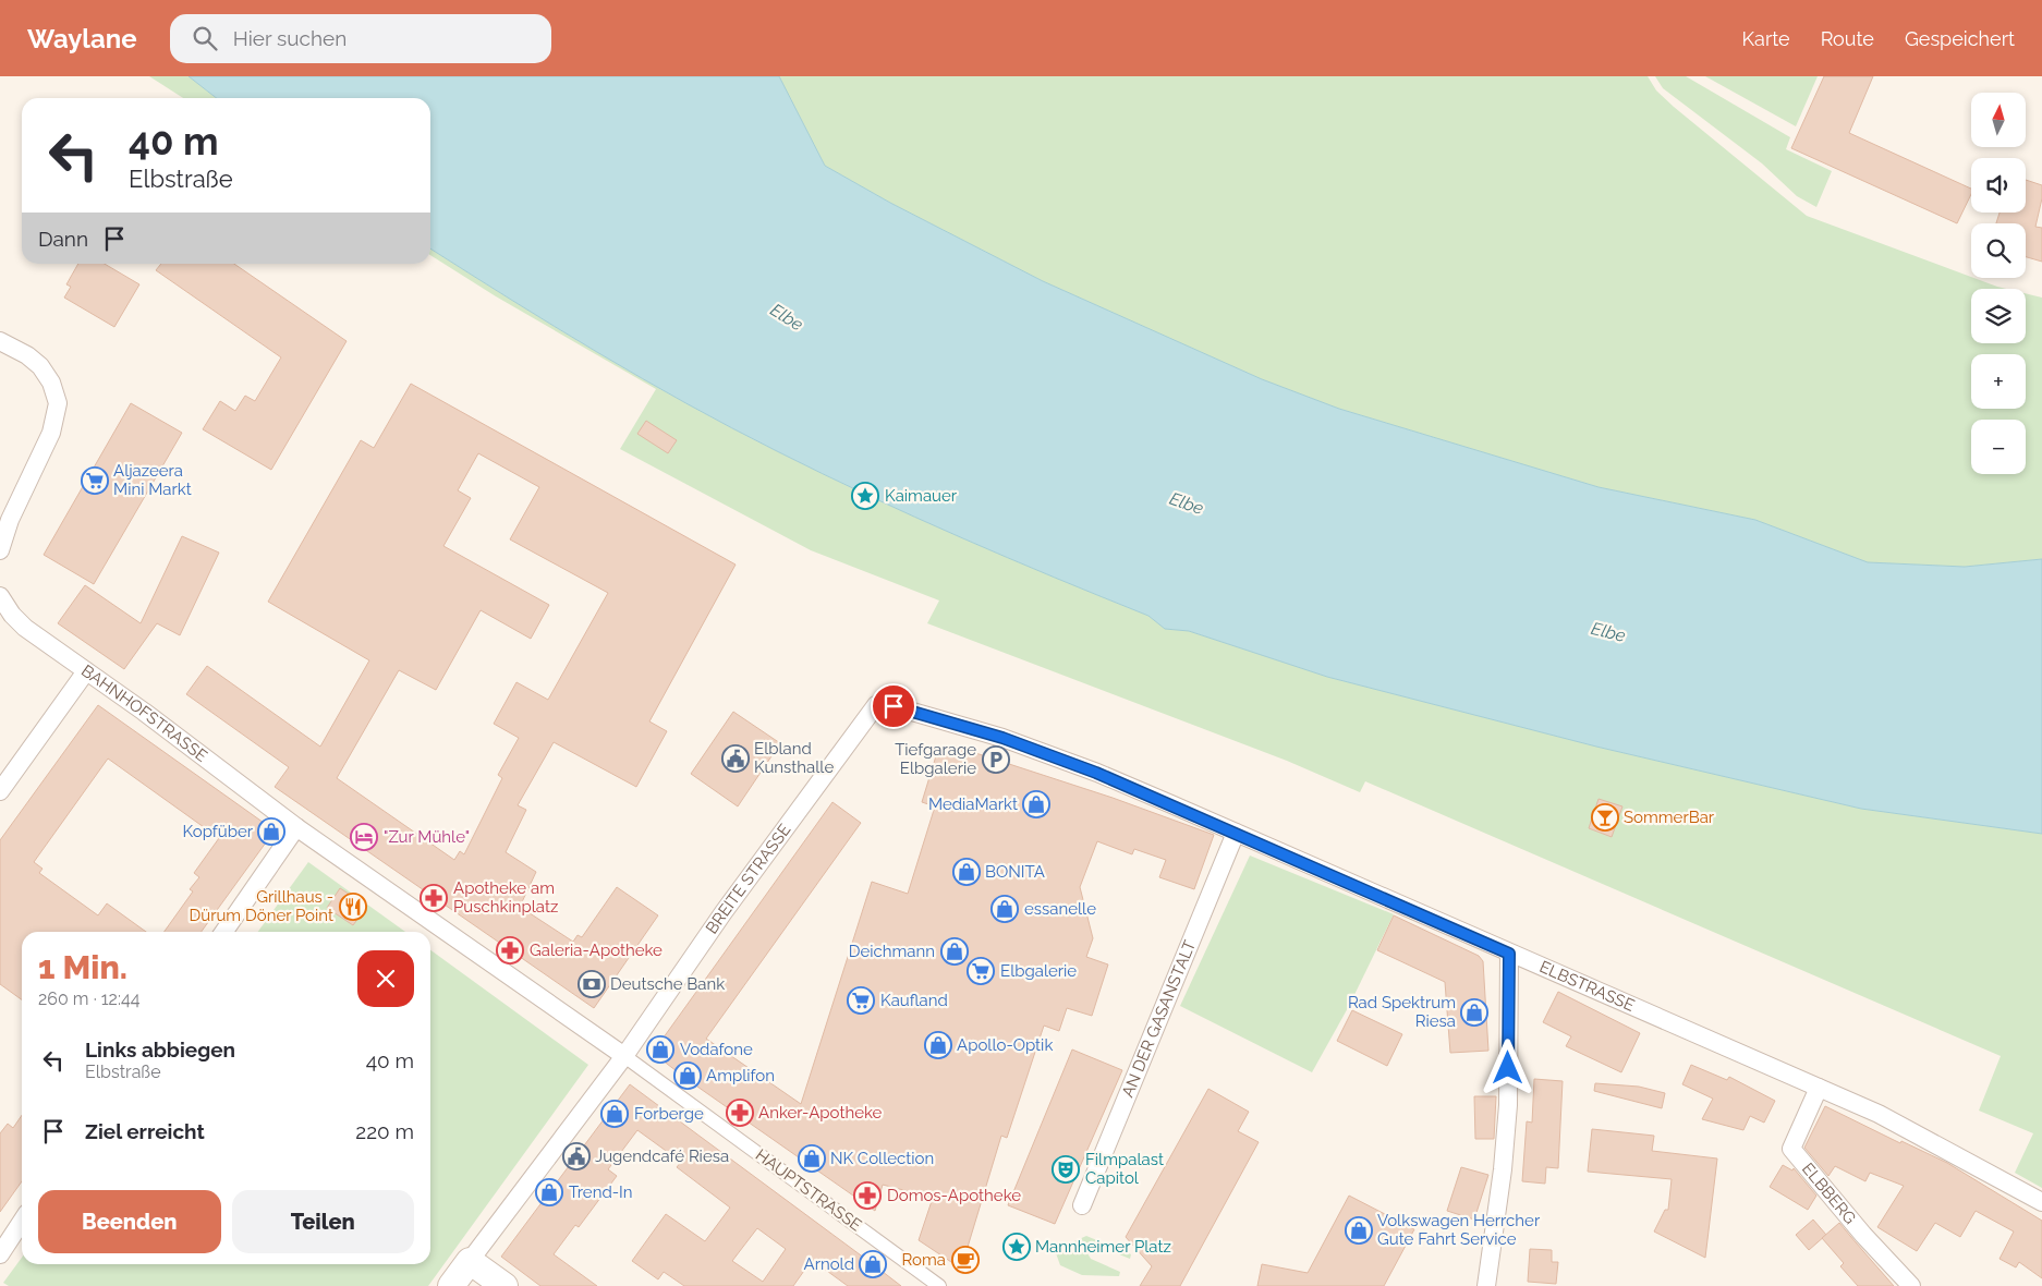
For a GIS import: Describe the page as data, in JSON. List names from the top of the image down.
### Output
{
  "streets": {
    "street": [
      "BAHNHOFSTRASSE",
      "BREITE STRASSE",
      "ELBSTRASSE",
      "AN DER GASANSTALT",
      "HAUPTSTRASSE",
      "ELBBERG"
    ]
  },
  "crossings": [
    ["BAHNHOFSTRASSE", "BREITE STRASSE"],
    ["BAHNHOFSTRASSE", "HAUPTSTRASSE"],
    ["BREITE STRASSE", "ELBSTRASSE"],
    ["BREITE STRASSE", "HAUPTSTRASSE"],
    ["ELBSTRASSE", "AN DER GASANSTALT"],
    ["ELBSTRASSE", "ELBBERG"]
  ],
  "water": ["Elbe"],
  "places": {
    "supermarket": ["Aljazeera Mini Markt", "Elbgalerie", "Kaufland"],
    "place": ["Kaimauer", "Mannheimer Platz"],
    "public building": ["Elbland Kunsthalle", "Jugendcafé Riesa"],
    "parking": ["Tiefgarage Elbgalerie"],
    "shop": [
      "MediaMarkt",
      "Kopfüber",
      "BONITA",
      "essanelle",
      "Deichmann",
      "Rad Spektrum Riesa",
      "Apollo-Optik",
      "Vodafone",
      "Amplifon",
      "Forberge",
      "NK Collection",
      "Trend-In",
      "Volkswagen Herrcher Gute Fahrt Service",
      "Arnold"
    ],
    "bar": ["SommerBar"],
    "hotel": ["\"Zur Mühle\""],
    "pharmacy": [
      "Apotheke am Puschkinplatz",
      "Galeria-Apotheke",
      "Anker-Apotheke",
      "Domos-Apotheke"
    ],
    "restaurant": ["Grillhaus - Dürum Döner Point"],
    "bank": ["Deutsche Bank"],
    "theatre": ["Filmpalast Capitol"],
    "cafe": ["Roma"]
  },
  "north": "top",
  "page": {
    "header": "Waylane",
    "search": "Hier suchen",
    "nav": ["Karte", "Route", "Gespeichert"],
    "map_buttons": ["+", "−"],
    "turn": ["40 m", "Elbstraße"],
    "then": "Dann",
    "heading": ["1 Min.", "260 m · 12:44"],
    "list": [
      {
        "name": "Links abbiegen",
        "note": "Elbstraße",
        "value": "40 m"
      },
      {
        "name": "Ziel erreicht",
        "value": "220 m"
      }
    ],
    "buttons": ["Beenden", "Teilen"]
  }
}
